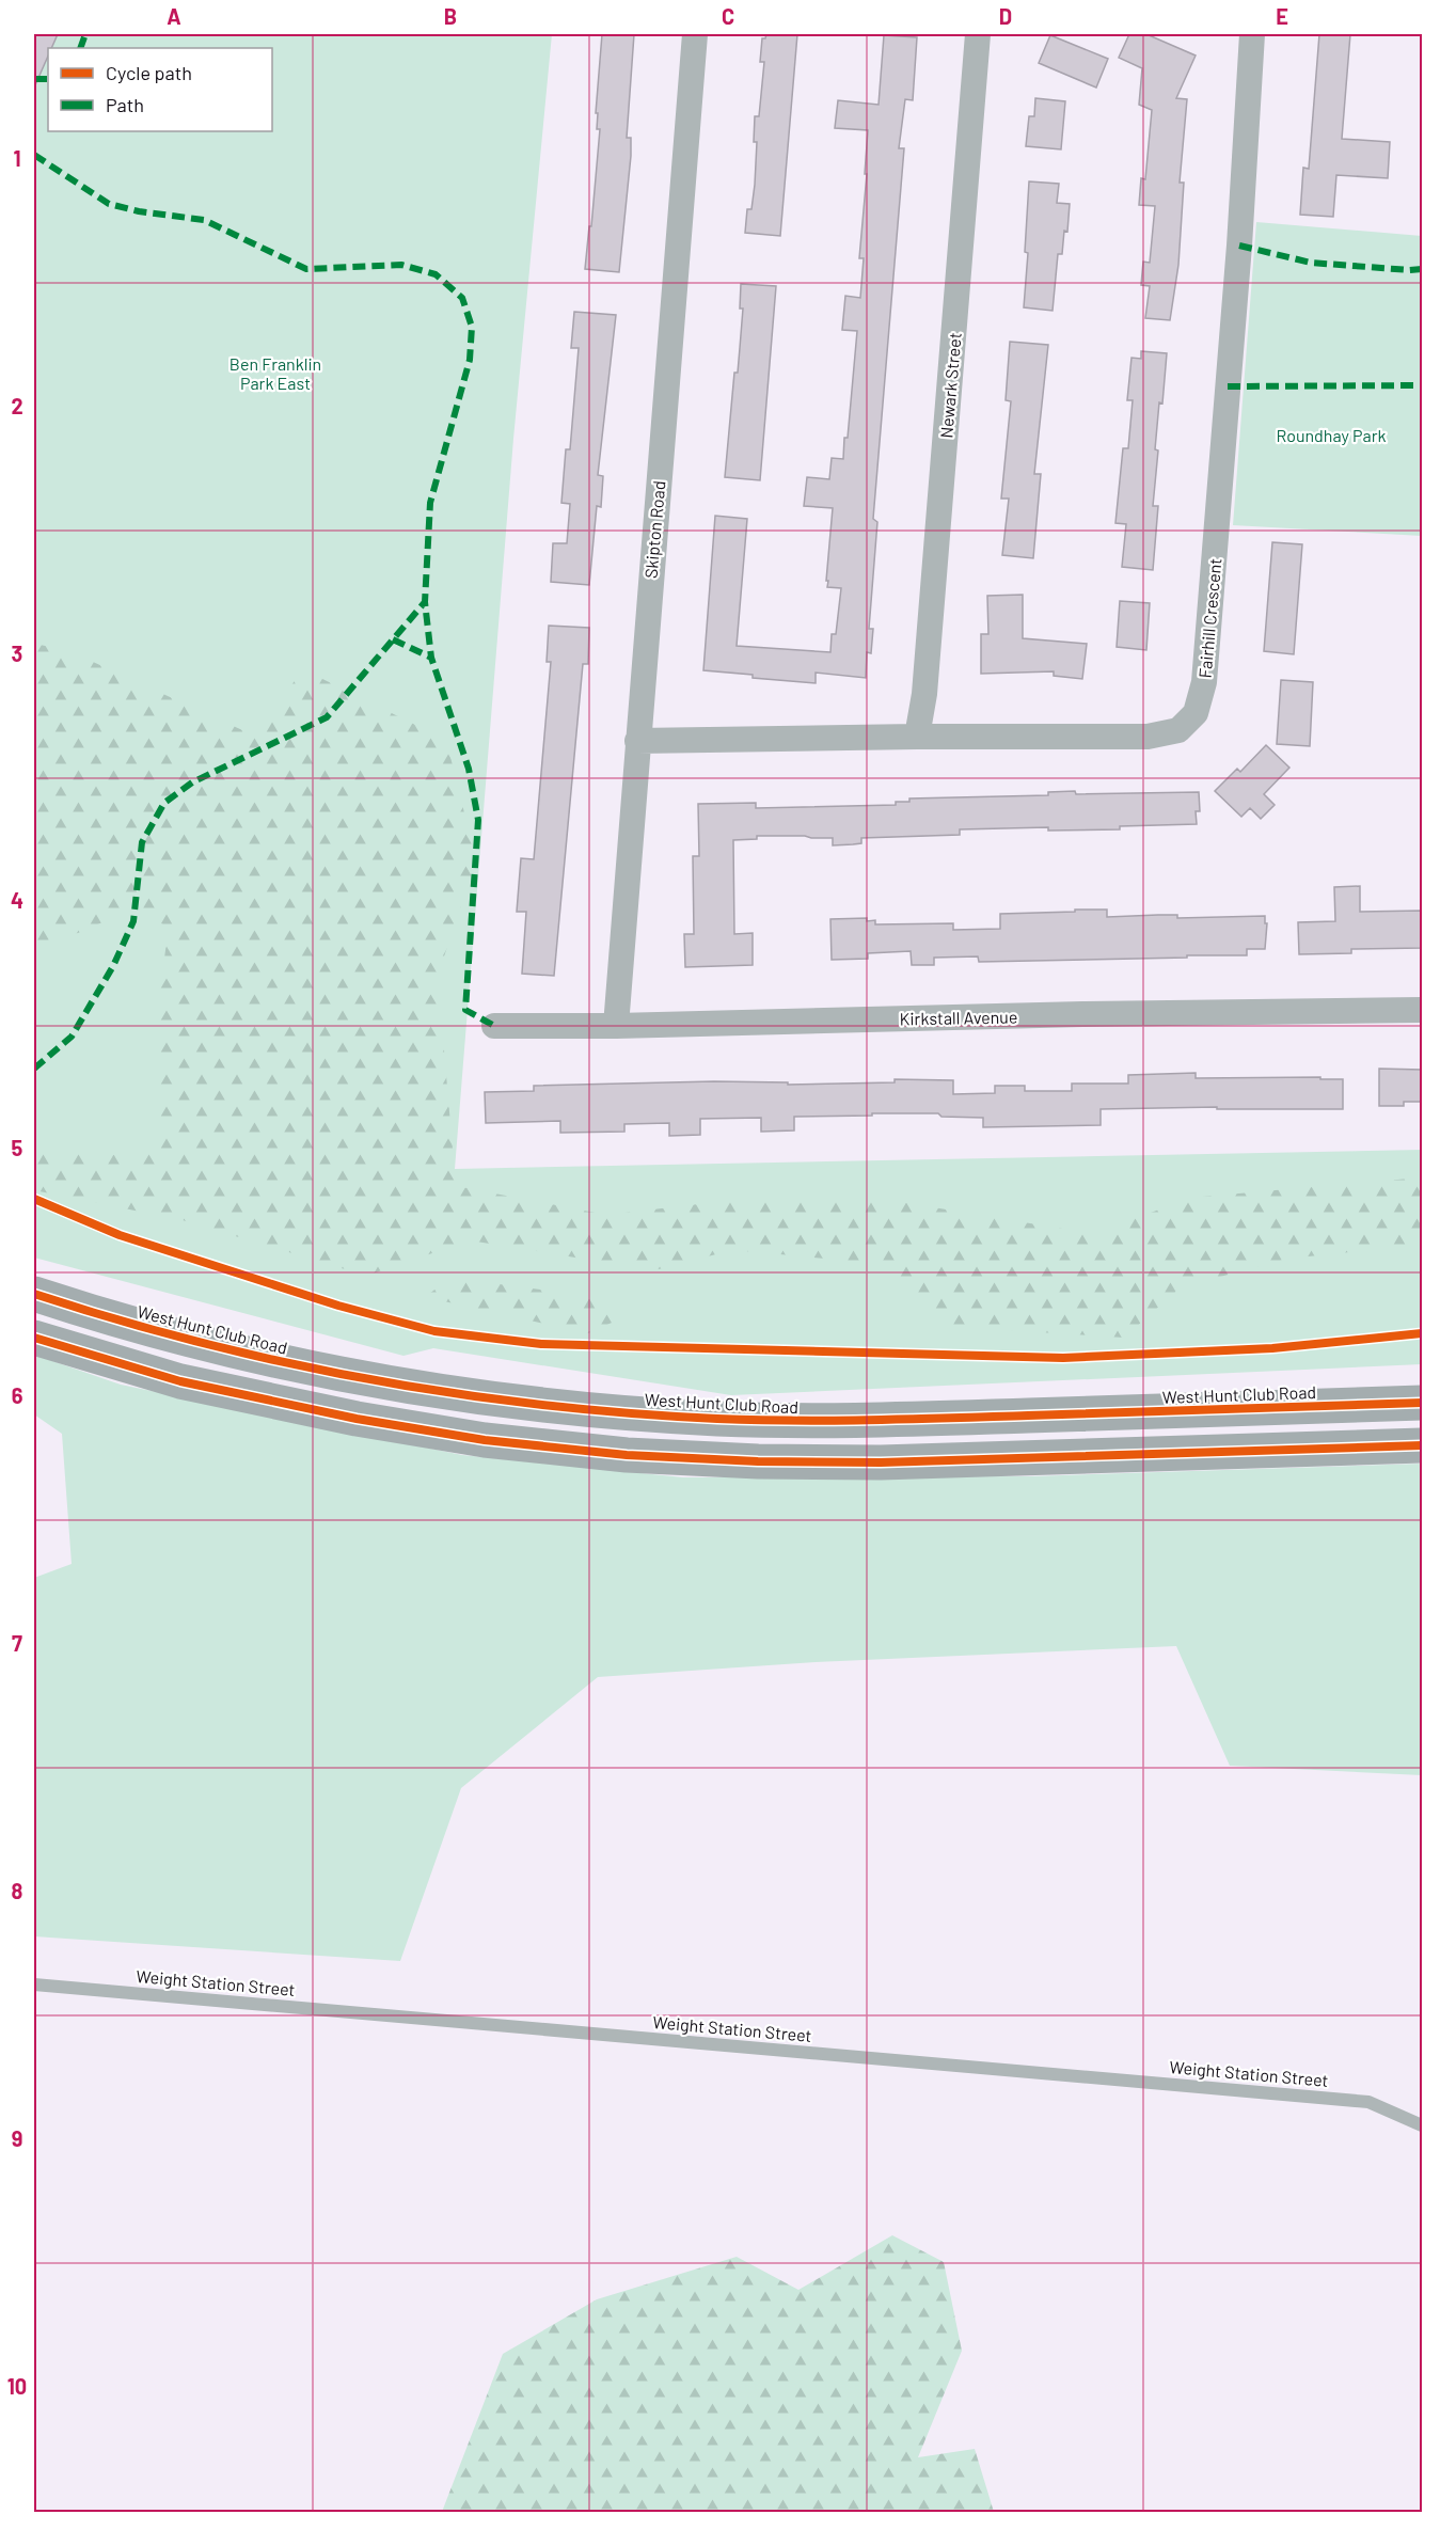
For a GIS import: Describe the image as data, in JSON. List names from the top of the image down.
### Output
{
  "streets": {
    "main road": ["West Hunt Club Road"],
    "street": [
      "Newark Street",
      "Skipton Road",
      "Fairhill Crescent",
      "Kirkstall Avenue"
    ],
    "lane": ["Weight Station Street"]
  },
  "crossings": [
    ["Newark Street", "Fairhill Crescent"],
    ["Skipton Road", "Fairhill Crescent"],
    ["Skipton Road", "Kirkstall Avenue"]
  ],
  "parks": ["Ben Franklin Park East", "Roundhay Park"],
  "legend": ["Cycle path", "Path"],
  "grid": {
    "columns": [
      "A",
      "B",
      "C",
      "D",
      "E"
    ],
    "rows": [
      "1",
      "2",
      "3",
      "4",
      "5",
      "6",
      "7",
      "8",
      "9",
      "10"
    ]
  }
}
